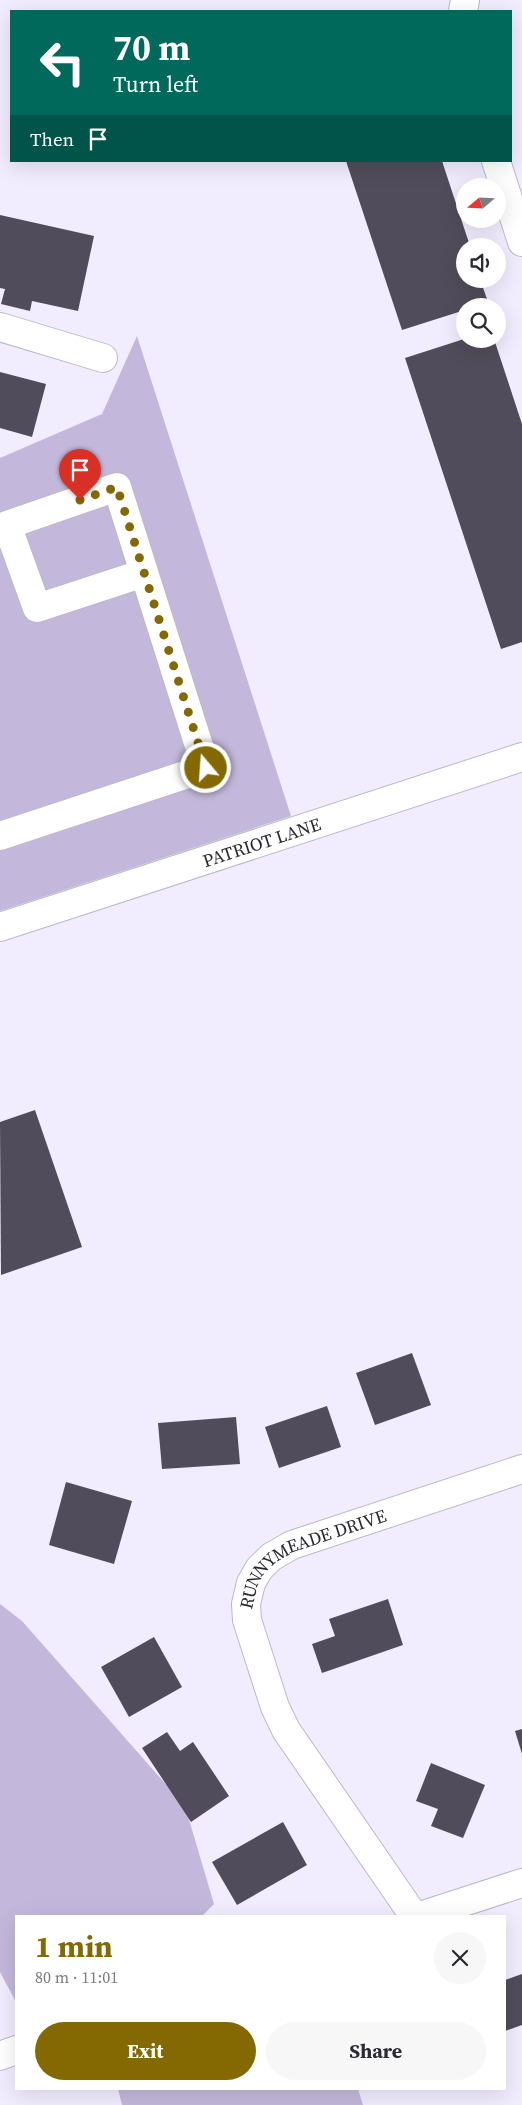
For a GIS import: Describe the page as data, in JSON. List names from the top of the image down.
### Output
{
  "streets": {
    "street": ["PATRIOT LANE", "RUNNYMEADE DRIVE"]
  },
  "north": "left",
  "page": {
    "turn": ["70 m", "Turn left"],
    "then": "Then",
    "heading": ["1 min", "80 m · 11:01"],
    "buttons": ["Exit", "Share"]
  }
}
